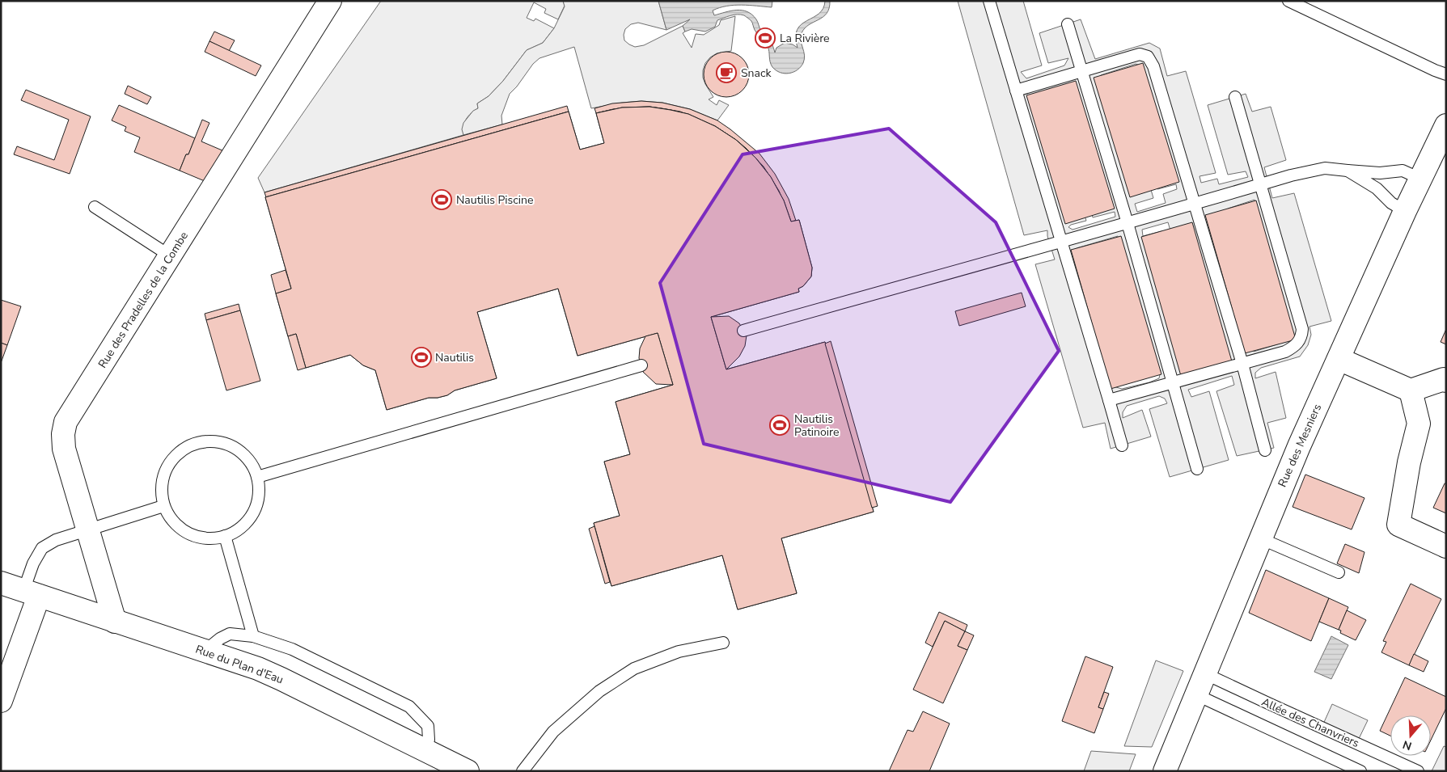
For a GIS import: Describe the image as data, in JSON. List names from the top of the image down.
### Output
{
  "streets": {
    "street": ["Rue des Pradelles de la Combe", "Rue des Mesniers", "Rue du Plan d'Eau"],
    "lane": ["Allée des Chanvriers"]
  },
  "crossings": [
    ["Rue des Pradelles de la Combe", "Rue du Plan d'Eau"],
    ["Rue des Mesniers", "Allée des Chanvriers"]
  ],
  "places": {
    "sports": [
      "La Rivière",
      "Nautilis Piscine",
      "Nautilis",
      "Nautilis Patinoire"
    ],
    "cafe": ["Snack"]
  },
  "north": "bottom"
}
